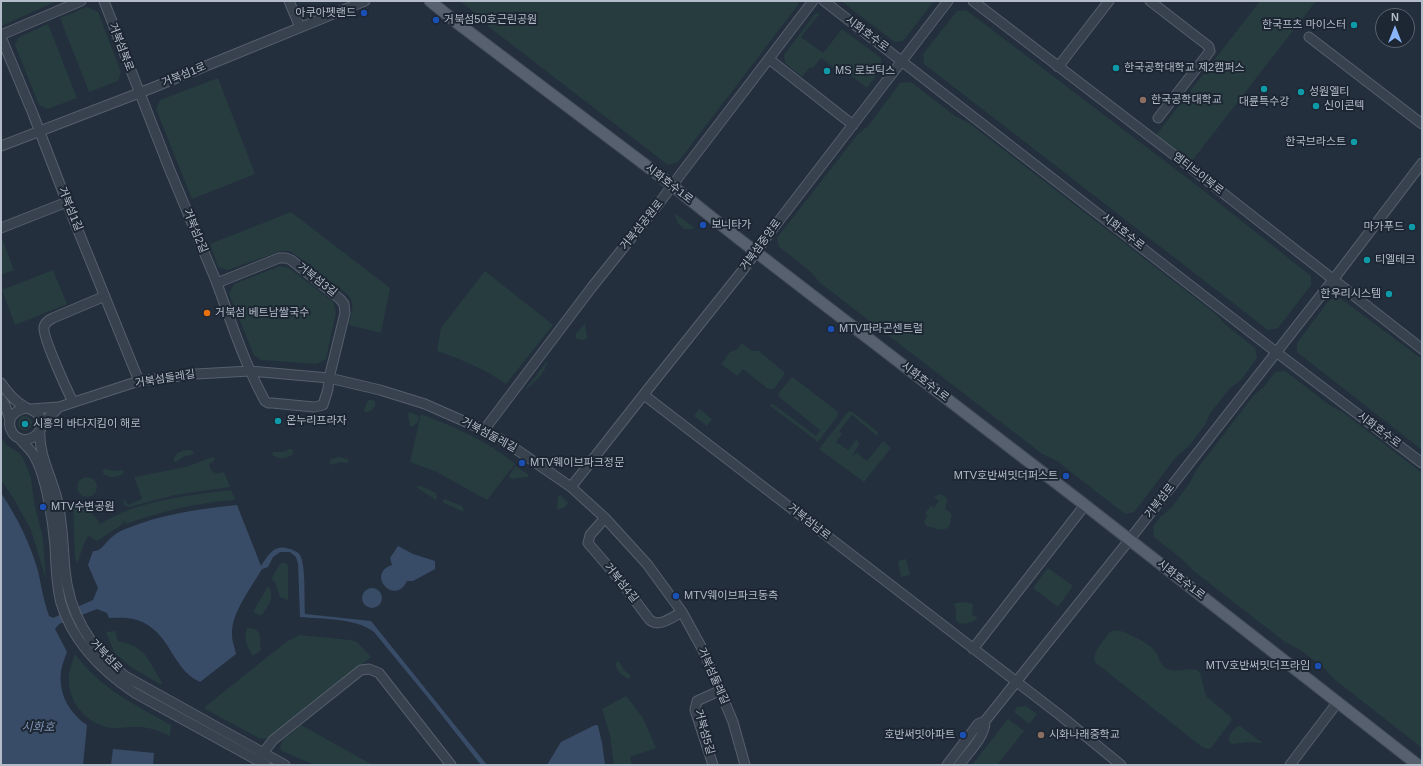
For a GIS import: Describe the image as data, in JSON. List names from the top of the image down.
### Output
{
  "streets": {
    "main road": ["시화호수1로"],
    "street": [
      "시화호수로",
      "거북섬북로",
      "거북섬1로",
      "엠티브이북로",
      "거북섬1길",
      "거북섬공원로",
      "거북섬2길",
      "거북섬중앙로",
      "거북섬3길",
      "거북섬둘레길",
      "거북섬로",
      "거북섬남로",
      "거북섬4길",
      "거북섬5길"
    ]
  },
  "crossings": [
    ["시화호수로", "거북섬중앙로"],
    ["시화호수로", "거북섬로"],
    ["거북섬북로", "거북섬1로"],
    ["거북섬북로", "거북섬2길"],
    ["거북섬1로", "거북섬1길"],
    ["거북섬1로", "거북섬2길"],
    ["엠티브이북로", "거북섬로"],
    ["시화호수1로", "거북섬공원로"],
    ["시화호수1로", "거북섬중앙로"],
    ["시화호수1로", "거북섬로"],
    ["거북섬1길", "거북섬둘레길"],
    ["거북섬공원로", "거북섬둘레길"],
    ["거북섬2길", "거북섬3길"],
    ["거북섬2길", "거북섬둘레길"],
    ["거북섬중앙로", "거북섬둘레길"],
    ["거북섬중앙로", "거북섬남로"],
    ["거북섬3길", "거북섬둘레길"],
    ["거북섬둘레길", "거북섬4길"],
    ["거북섬둘레길", "거북섬5길"],
    ["거북섬로", "거북섬남로"]
  ],
  "water": ["시화호"],
  "places": [
    "아쿠아펫랜드",
    "거북섬50호근린공원",
    "한국프츠 마이스터",
    "한국공학대학교 제2캠퍼스",
    "MS 로보틱스",
    "대륜특수강",
    "성원엘티",
    "한국공학대학교",
    "신이콘텍",
    "한국브라스트",
    "보니타가",
    "마가푸드",
    "티엘테크",
    "한우리시스템",
    "거북섬 베트남쌀국수",
    "MTV파라곤센트럴",
    "온누리프라자",
    "시흥의 바다지킴이 해로",
    "MTV웨이브파크정문",
    "MTV호반써밋더퍼스트",
    "MTV수변공원",
    "MTV웨이브파크동측",
    "MTV호반써밋더프라임",
    "호반써밋아파트",
    "시화나래중학교"
  ],
  "north": "top"
}
